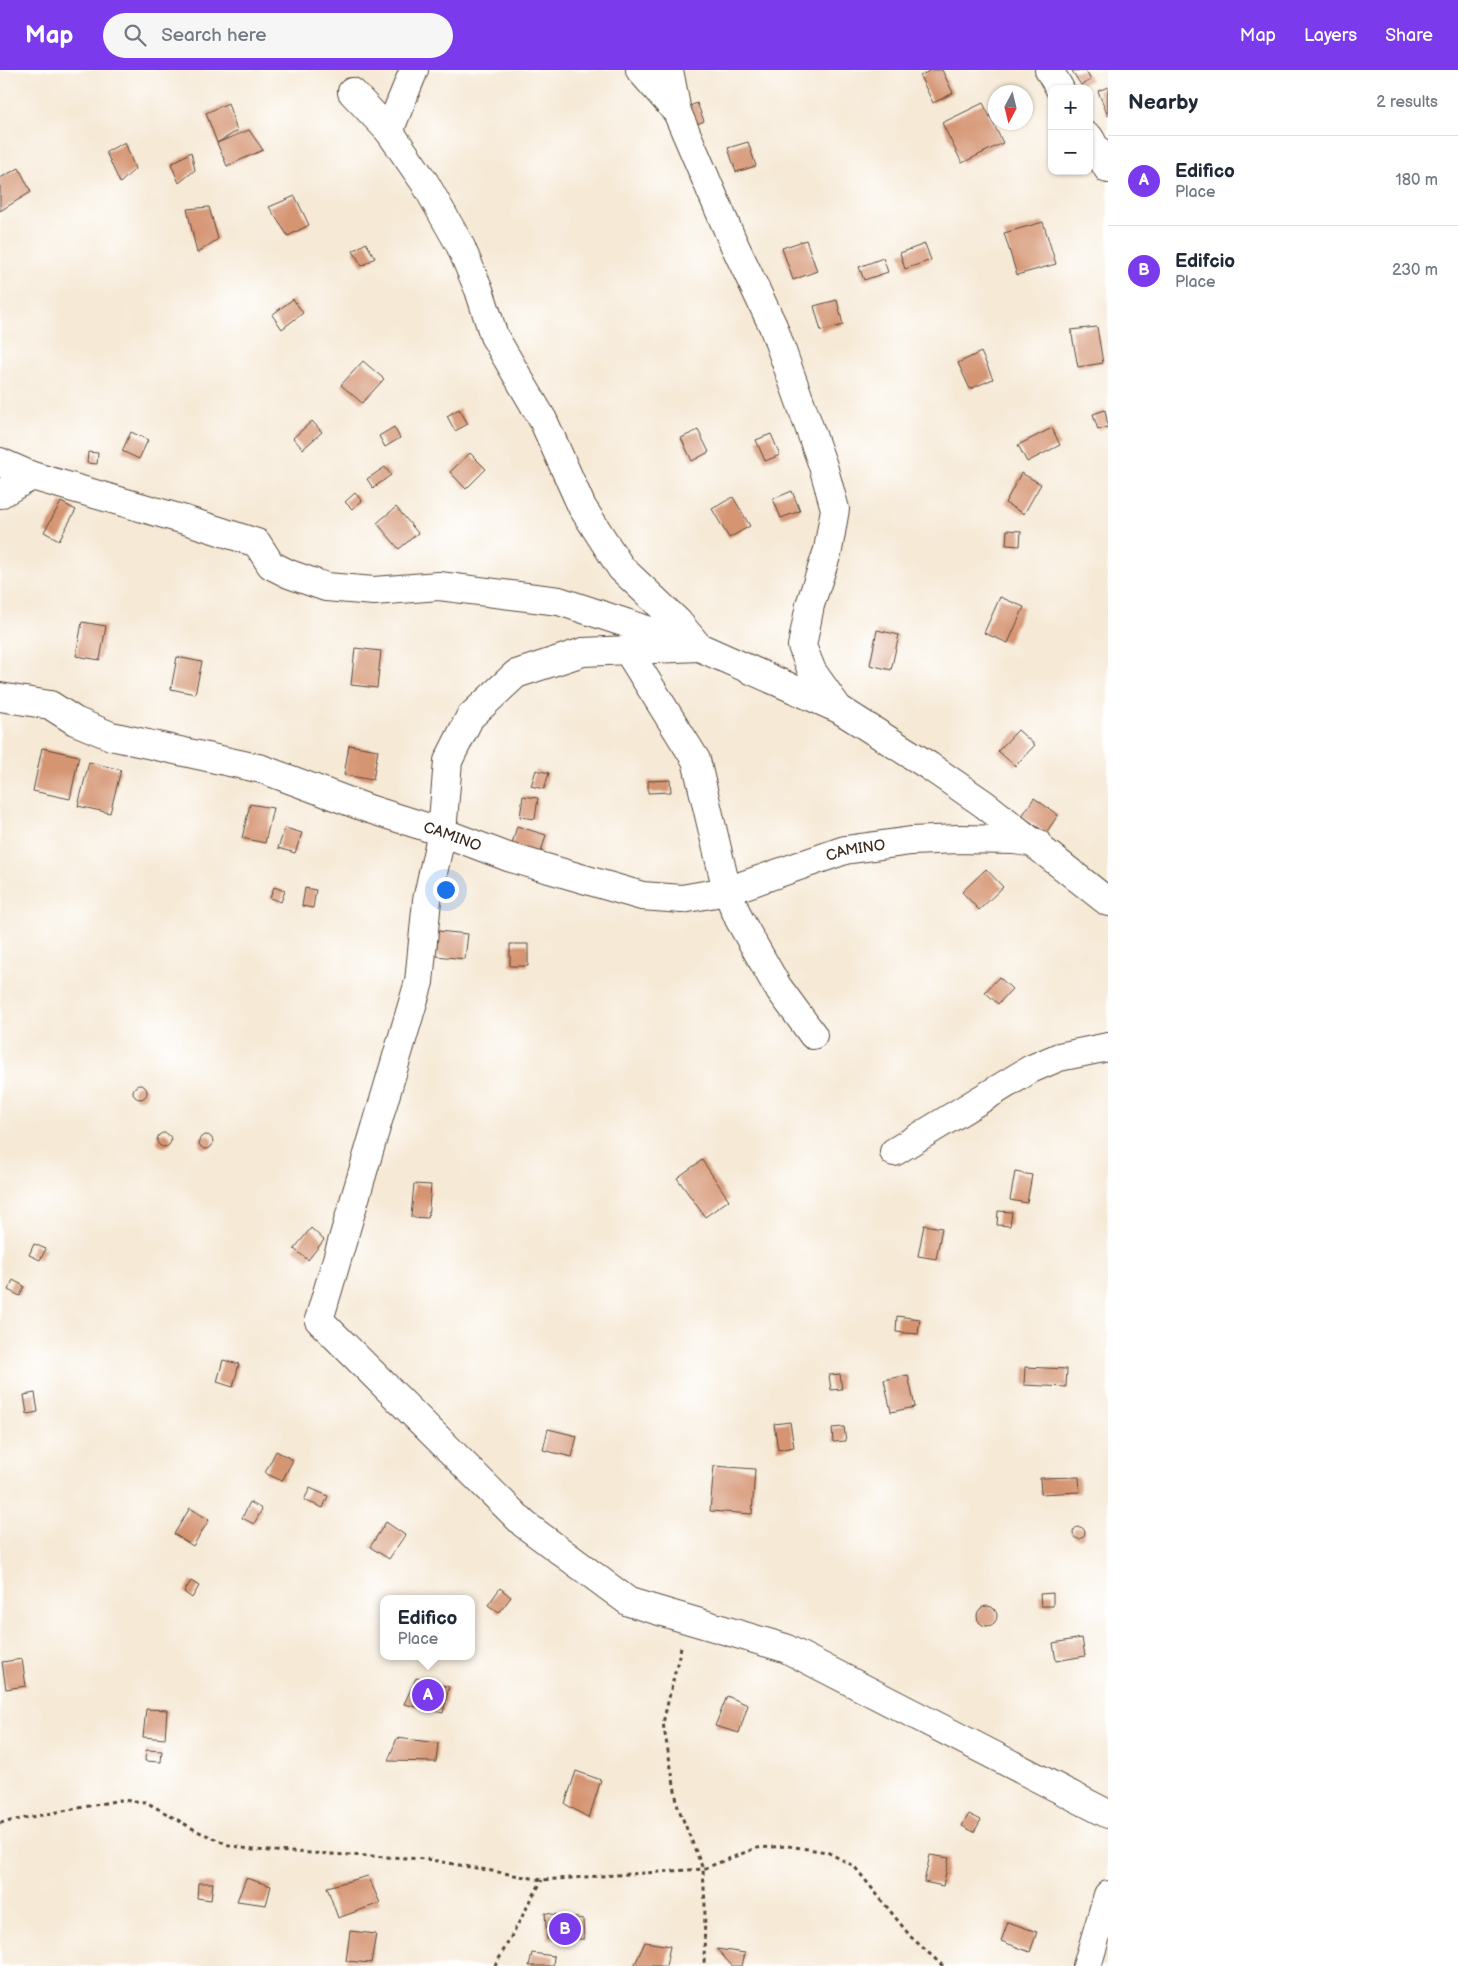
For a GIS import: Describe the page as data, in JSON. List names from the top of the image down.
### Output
{
  "streets": {
    "street": ["CAMINO"]
  },
  "north": "bottom",
  "page": {
    "header": "Map",
    "search": "Search here",
    "nav": ["Map", "Layers", "Share"],
    "heading": ["Nearby", "2 results"],
    "map_buttons": ["+", "−"],
    "list": [
      {
        "mark": "A",
        "name": "Edifico",
        "note": "Place",
        "value": "180 m"
      },
      {
        "mark": "B",
        "name": "Edifcio",
        "note": "Place",
        "value": "230 m"
      }
    ],
    "popup": ["Edifico", "Place"],
    "pins": ["A", "B"]
  }
}
